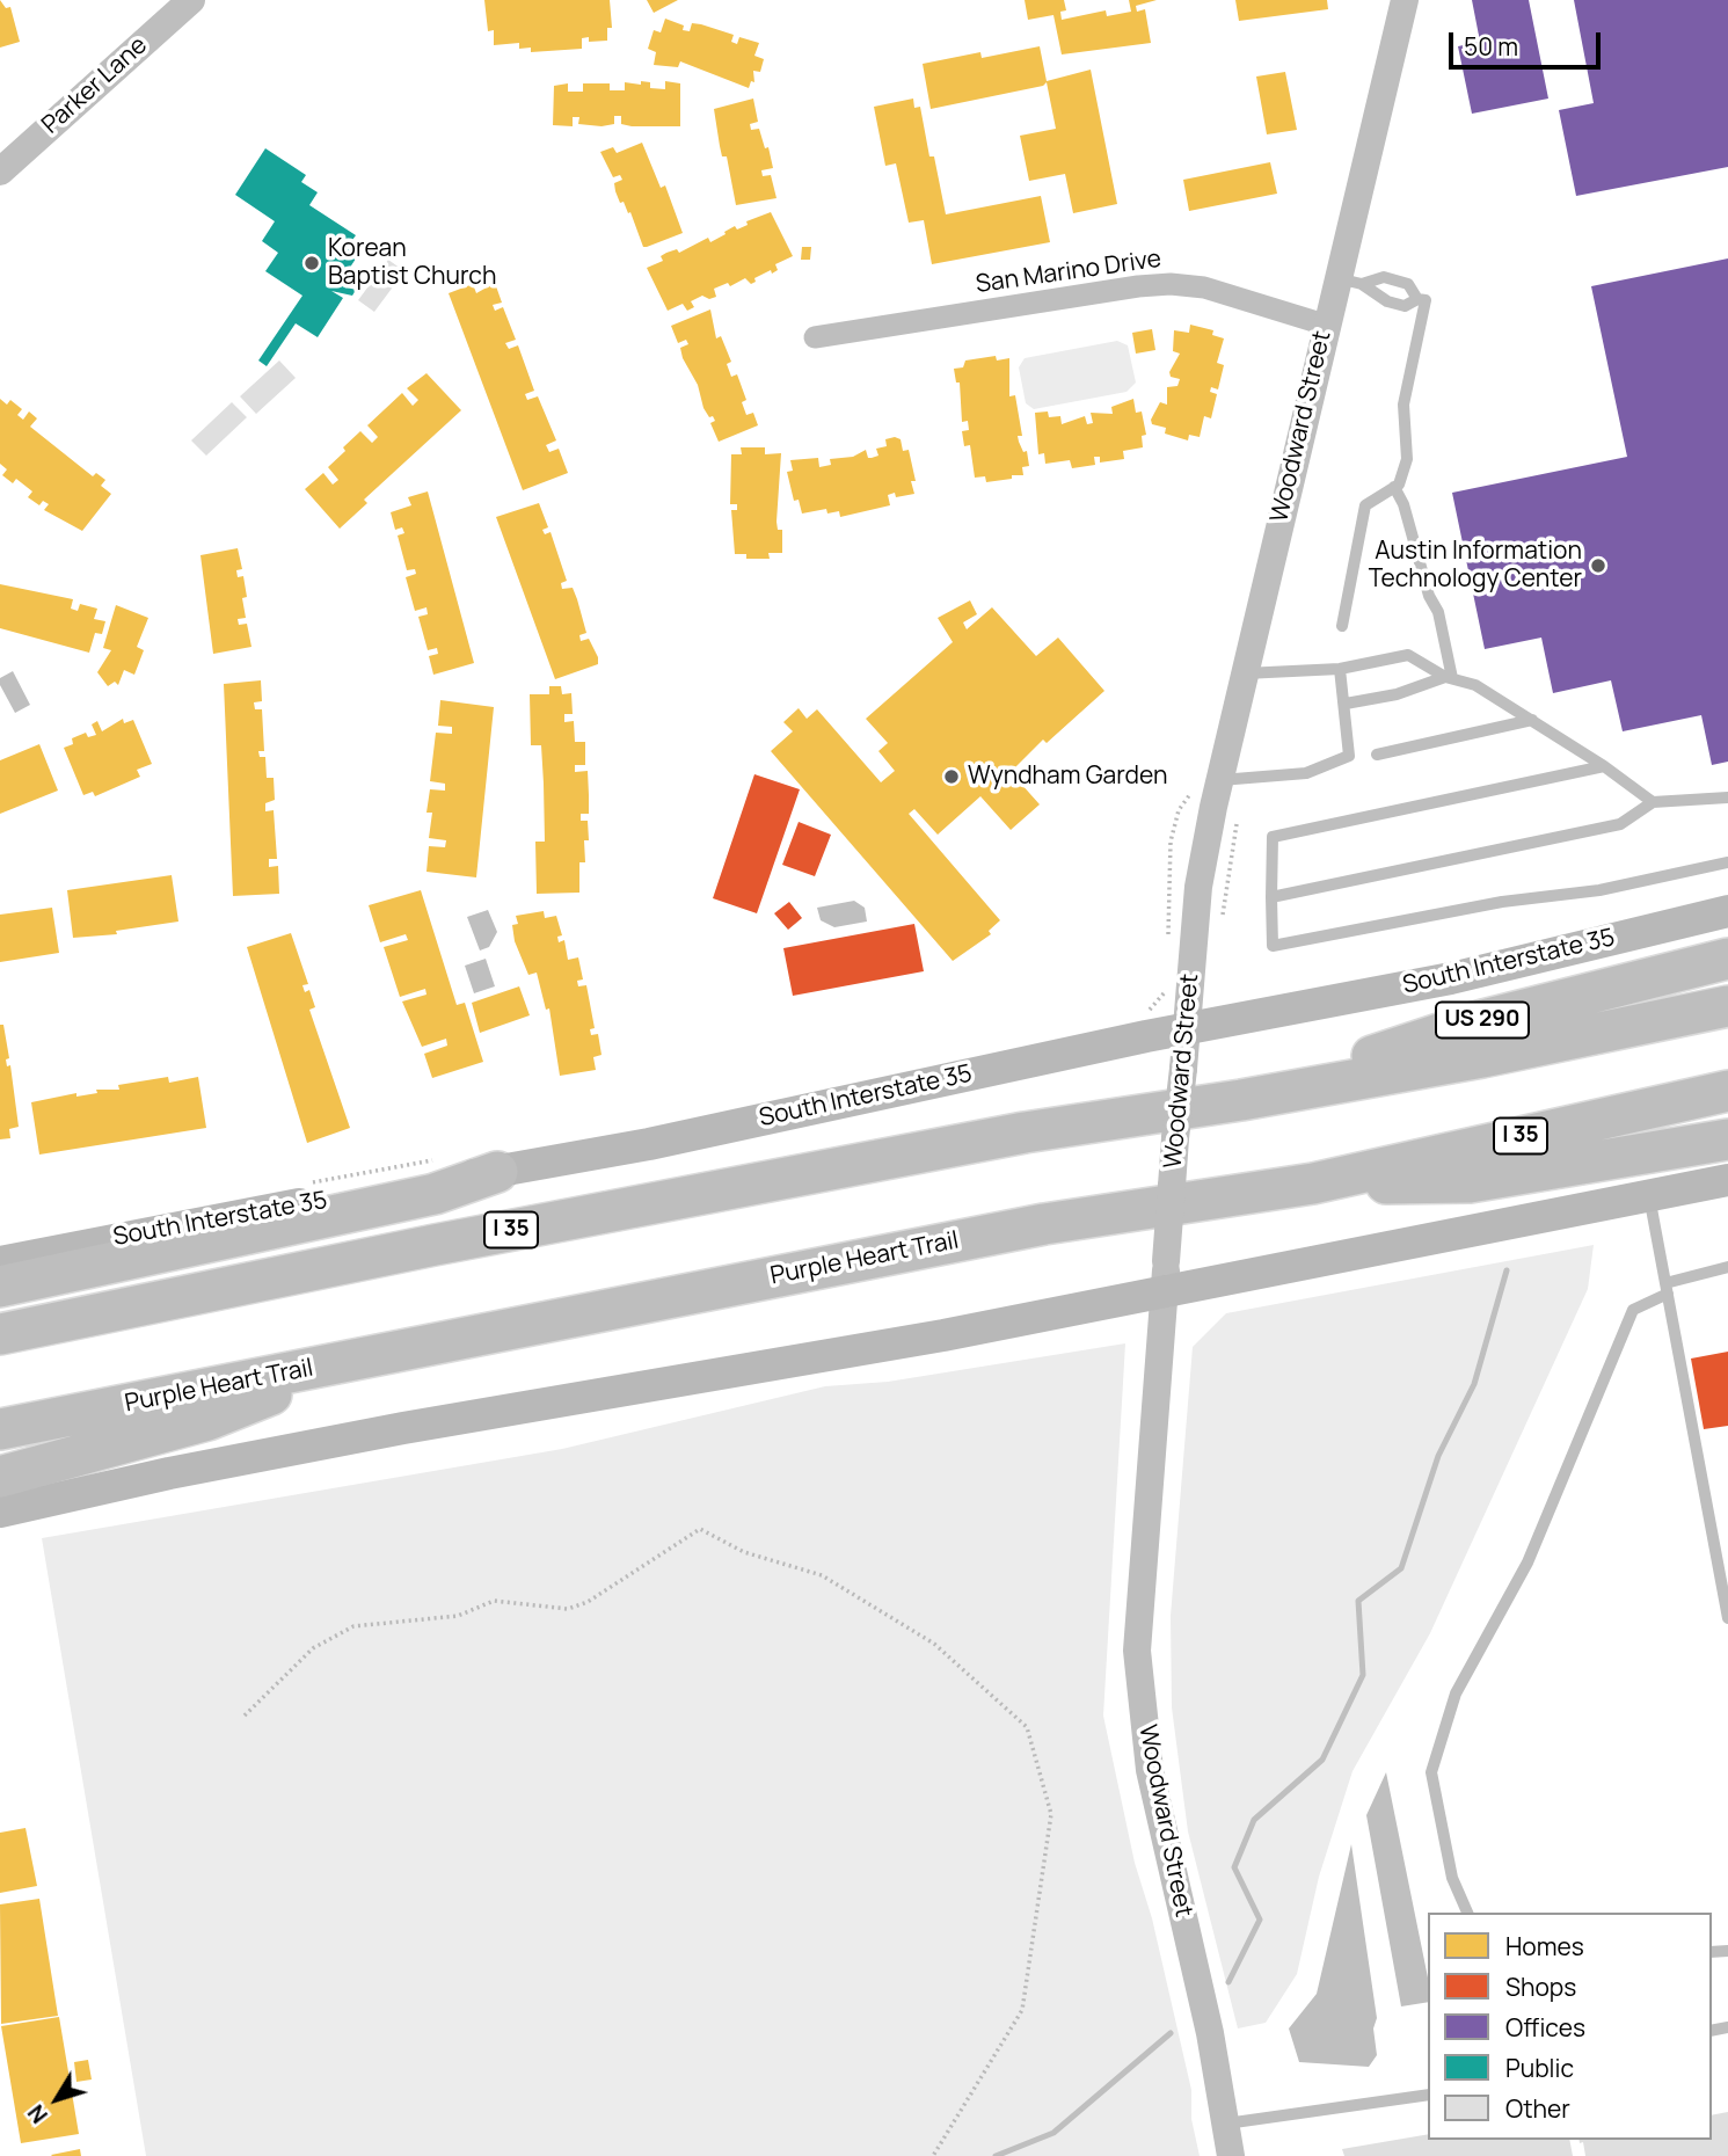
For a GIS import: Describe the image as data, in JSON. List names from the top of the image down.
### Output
{
  "streets": {
    "highway": ["US 290", "I 35", "Purple Heart Trail"],
    "main road": ["South Interstate 35"],
    "street": ["Parker Lane", "San Marino Drive", "Woodward Street"]
  },
  "crossings": [
    ["San Marino Drive", "Woodward Street"],
    ["Woodward Street", "South Interstate 35"],
    ["US 290", "I 35"]
  ],
  "places": ["Korean Baptist Church", "Austin Information Technology Center", "Wyndham Garden"],
  "legend": [
    "Homes",
    "Shops",
    "Offices",
    "Public",
    "Other"
  ],
  "scale_bar": "50 m",
  "north": "bottom left"
}
